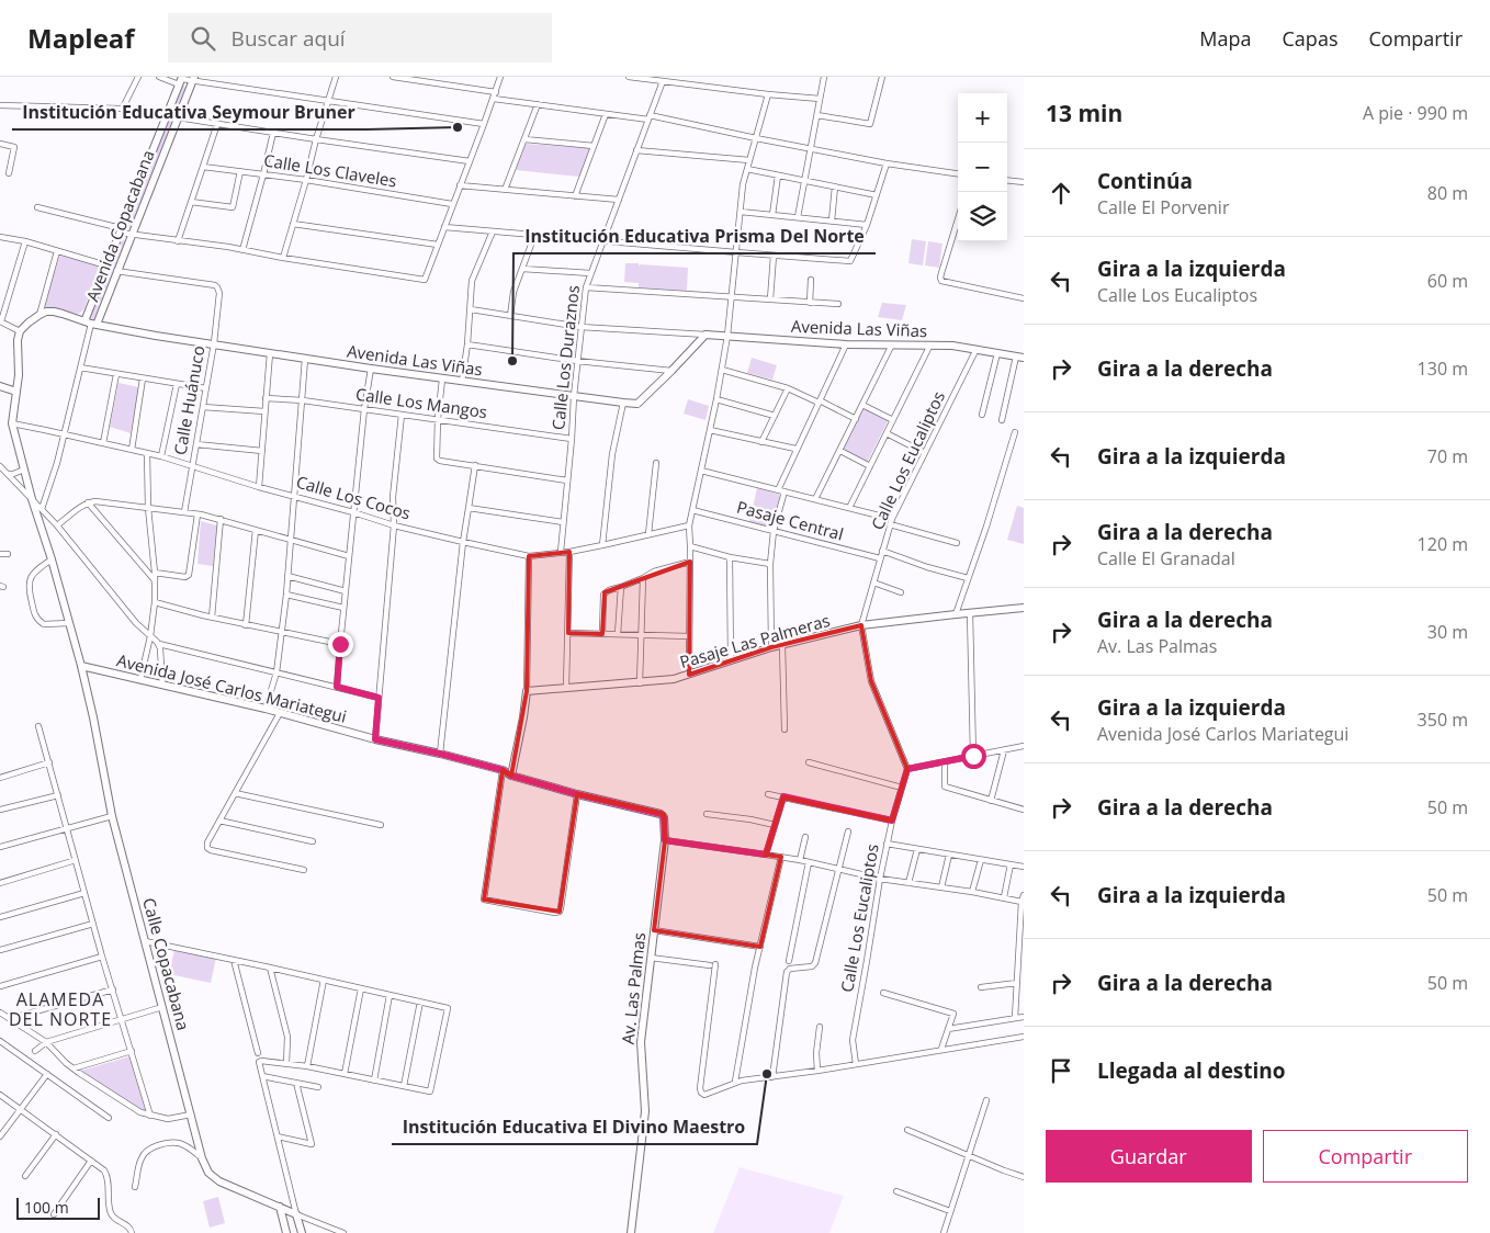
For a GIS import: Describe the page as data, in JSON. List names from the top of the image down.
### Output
{
  "streets": {
    "street": [
      "Calle Los Claveles",
      "Avenida Copacabana",
      "Avenida Las Viñas",
      "Calle Los Duraznos",
      "Calle Huánuco",
      "Calle Los Mangos",
      "Calle Los Eucaliptos",
      "Calle Los Cocos",
      "Pasaje Central",
      "Pasaje Las Palmeras",
      "Avenida José Carlos Mariategui",
      "Calle Copacabana",
      "Av. Las Palmas"
    ]
  },
  "crossings": [
    ["Avenida Copacabana", "Avenida Las Viñas"],
    ["Avenida Copacabana", "Calle Huánuco"],
    ["Avenida Las Viñas", "Calle Los Duraznos"],
    ["Avenida Las Viñas", "Calle Huánuco"],
    ["Avenida Las Viñas", "Calle Los Eucaliptos"],
    ["Calle Los Duraznos", "Calle Los Mangos"],
    ["Calle Los Duraznos", "Calle Los Cocos"],
    ["Calle Huánuco", "Calle Los Cocos"],
    ["Calle Los Eucaliptos", "Pasaje Central"],
    ["Calle Los Eucaliptos", "Pasaje Las Palmeras"],
    ["Calle Los Cocos", "Calle Copacabana"],
    ["Avenida José Carlos Mariategui", "Calle Copacabana"],
    ["Avenida José Carlos Mariategui", "Av. Las Palmas"]
  ],
  "districts": ["ALAMEDA DEL NORTE"],
  "places": ["Institución Educativa Seymour Bruner", "Institución Educativa Prisma Del Norte", "Institución Educativa El Divino Maestro"],
  "scale_bar": "100 m",
  "page": {
    "header": "Mapleaf",
    "search": "Buscar aquí",
    "nav": ["Mapa", "Capas", "Compartir"],
    "heading": ["13 min", "A pie · 990 m"],
    "map_buttons": ["+", "−"],
    "list": [
      ["Continúa", "Calle El Porvenir", "80 m"],
      ["Gira a la izquierda", "Calle Los Eucaliptos", "60 m"],
      ["Gira a la derecha", "130 m"],
      ["Gira a la izquierda", "70 m"],
      ["Gira a la derecha", "Calle El Granadal", "120 m"],
      ["Gira a la derecha", "Av. Las Palmas", "30 m"],
      ["Gira a la izquierda", "Avenida José Carlos Mariategui", "350 m"],
      ["Gira a la derecha", "50 m"],
      ["Gira a la izquierda", "50 m"],
      ["Gira a la derecha", "50 m"],
      "Llegada al destino"
    ],
    "buttons": ["Guardar", "Compartir"],
    "scale": "100 m"
  }
}
